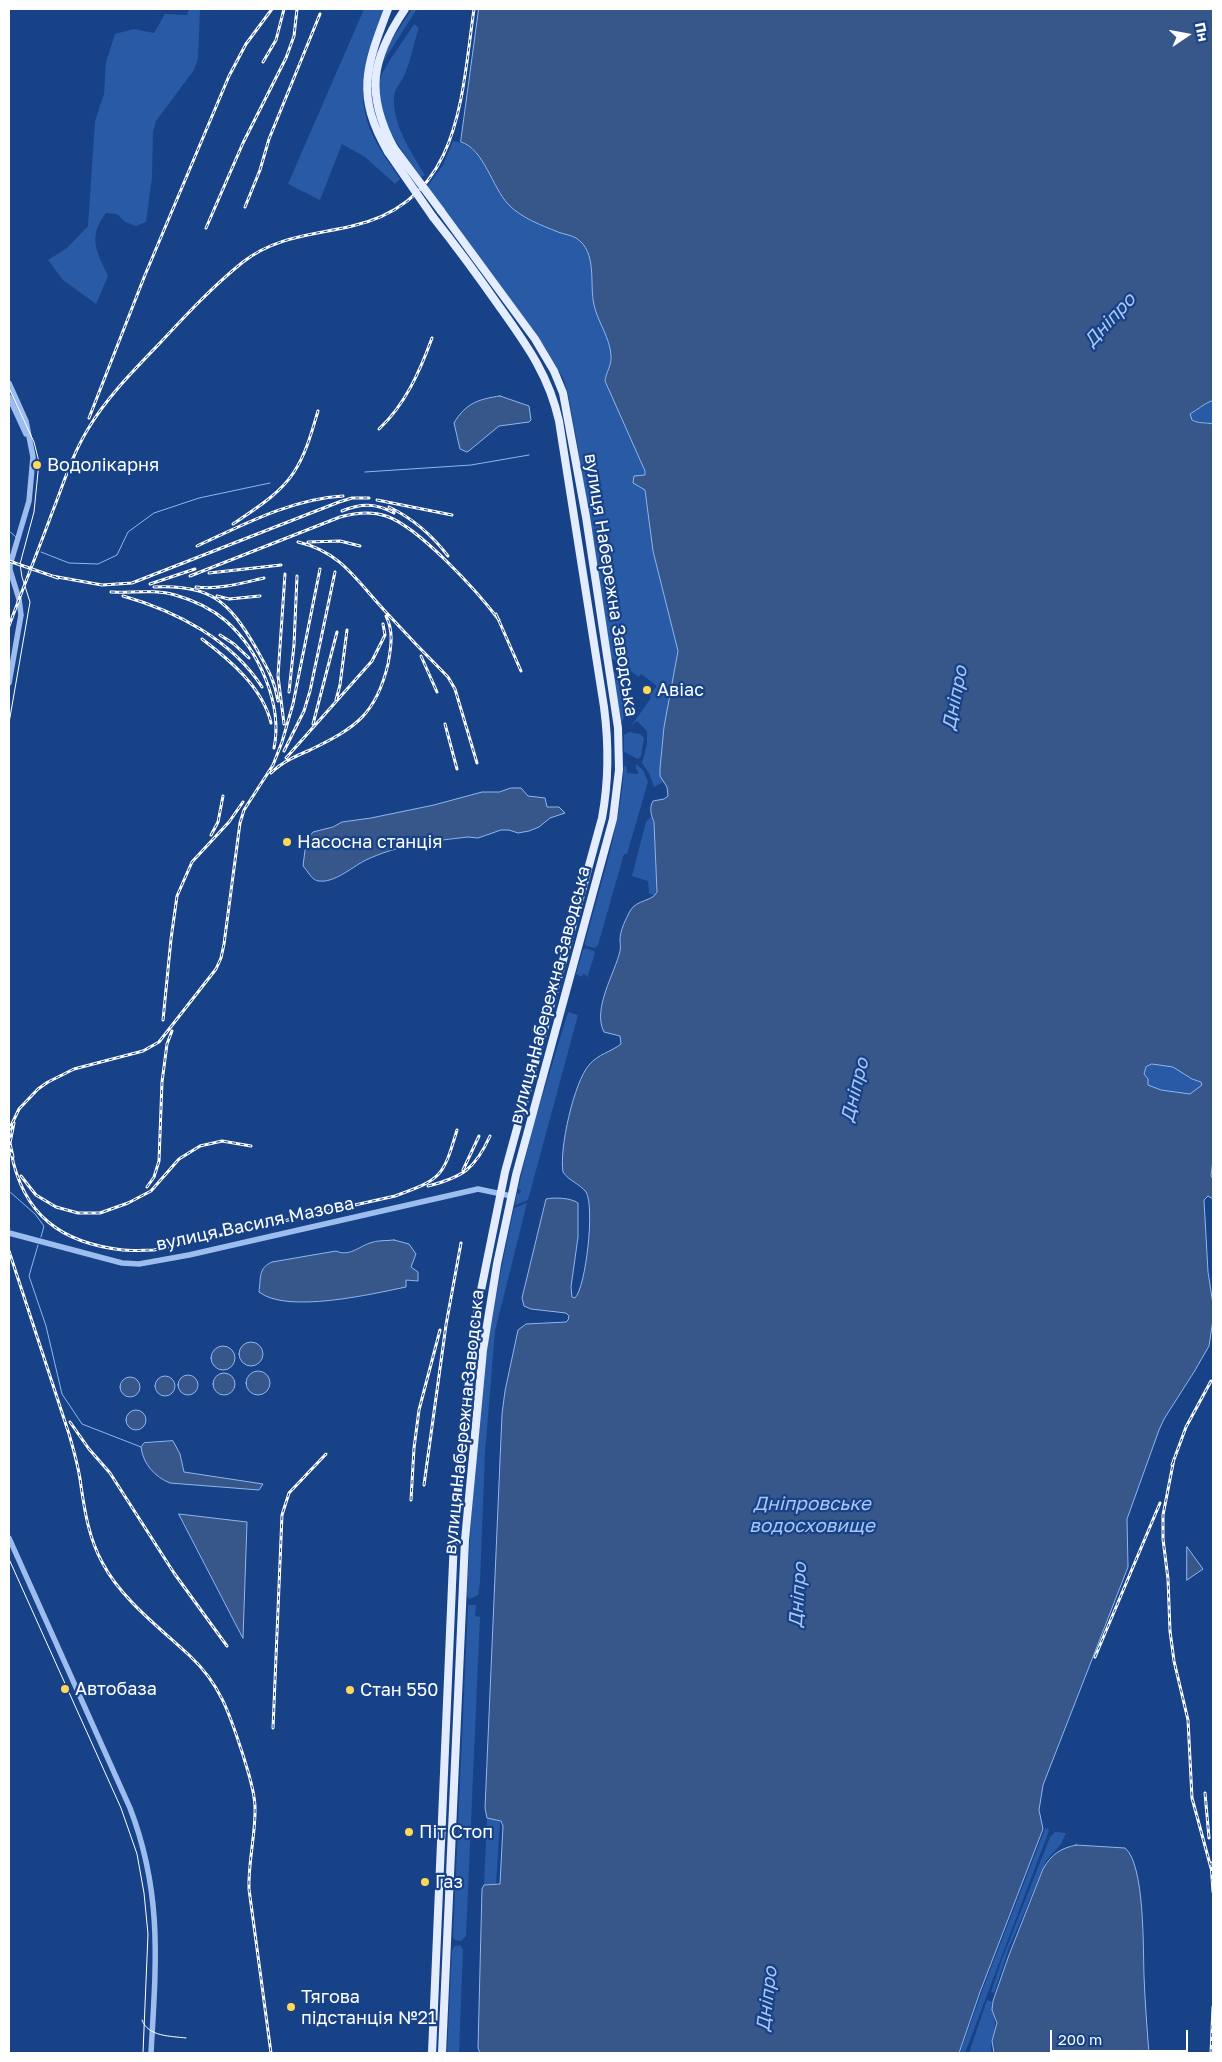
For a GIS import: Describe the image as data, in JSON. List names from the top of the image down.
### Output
{
  "streets": {
    "main road": ["вулиця Набережна Заводська"],
    "street": ["вулиця Василя Мазова"]
  },
  "crossings": [
    ["вулиця Набережна Заводська", "вулиця Василя Мазова"]
  ],
  "water": ["Дніпро", "Дніпровське водосховище"],
  "places": [
    "Водолікарня",
    "Авіас",
    "Насосна станція",
    "Автобаза",
    "Стан 550",
    "Піт Стоп",
    "Газ",
    "Тягова пiдстанцiя №21"
  ],
  "scale_bar": "200 m",
  "north": "right"
}
